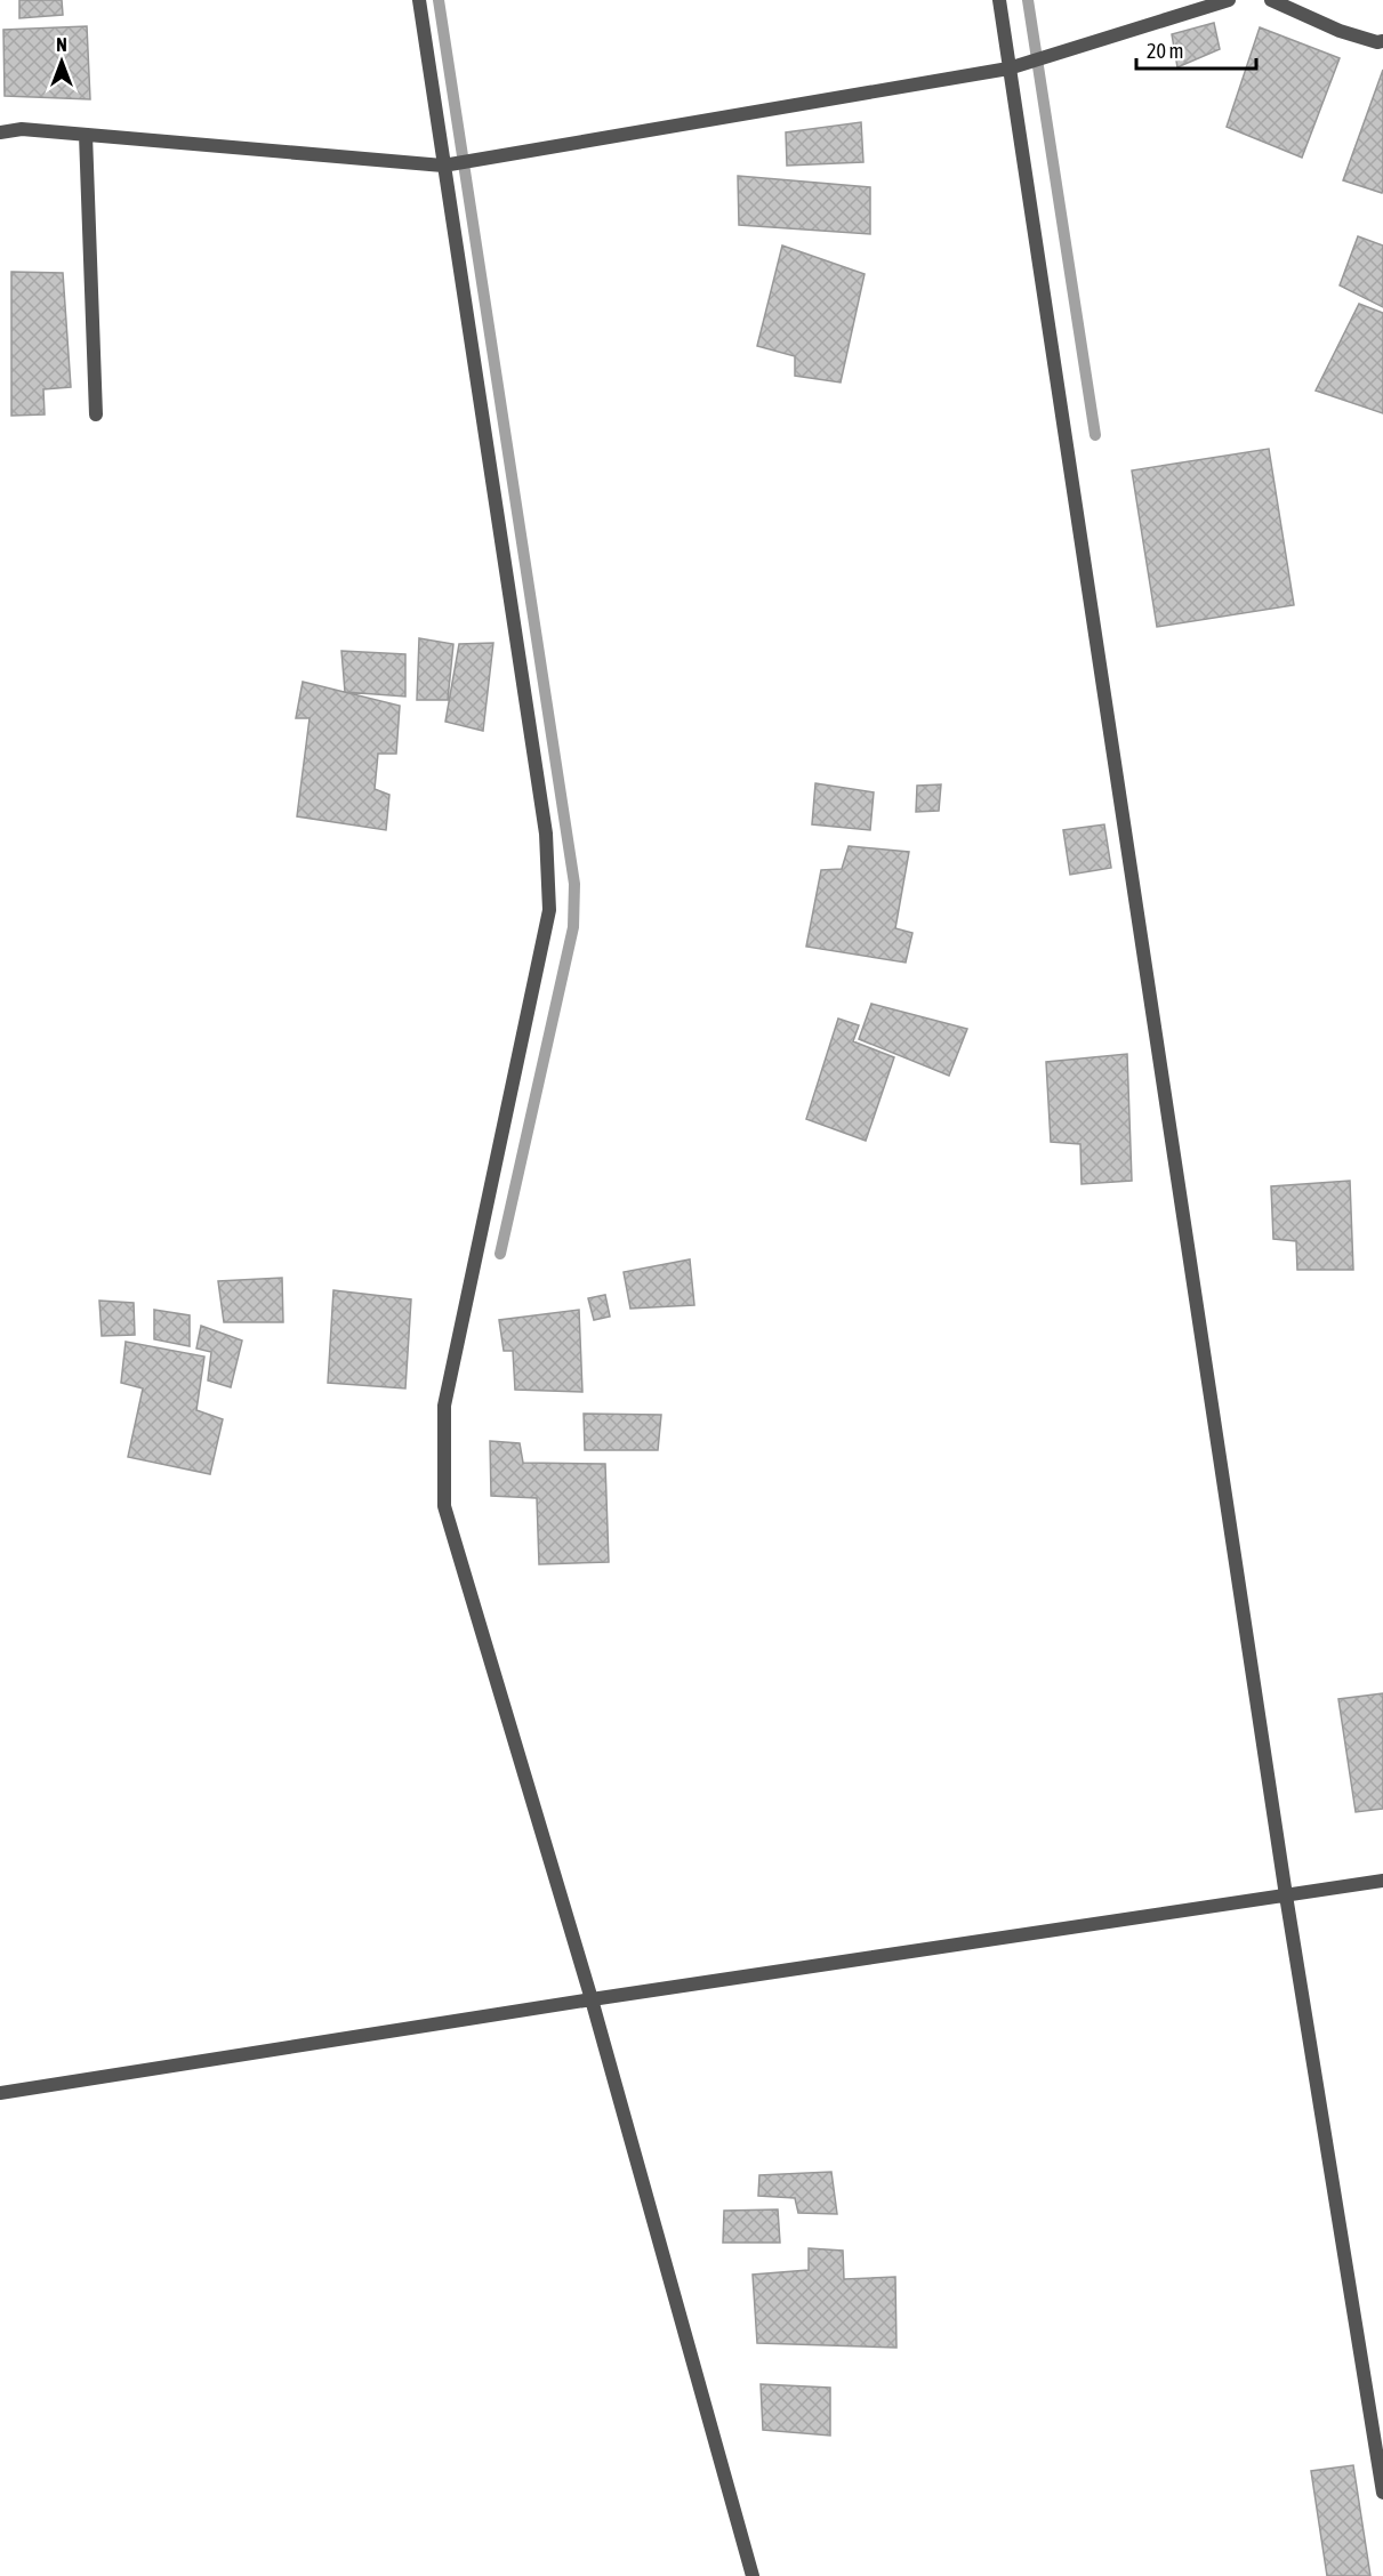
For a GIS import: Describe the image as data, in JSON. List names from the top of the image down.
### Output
{
  "scale_bar": "20 m",
  "north": "top"
}
